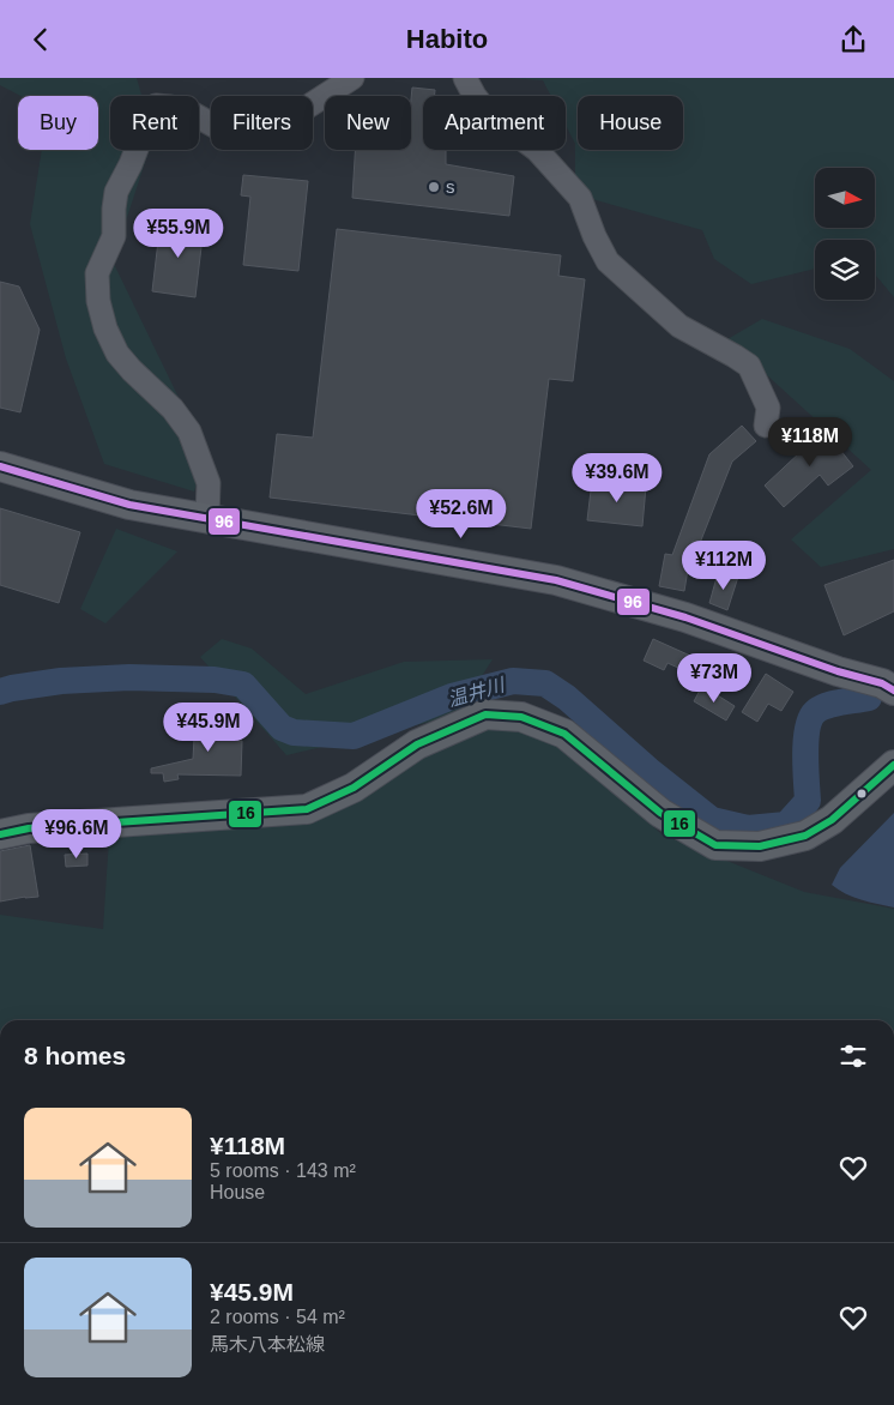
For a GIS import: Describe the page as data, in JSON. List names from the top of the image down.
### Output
{
  "water": ["温井川"],
  "places": ["s"],
  "lines": ["transit line 96", "transit line 16"],
  "north": "right",
  "page": {
    "header": "Habito",
    "chip": [
      "Buy",
      "Rent",
      "Filters",
      "New",
      "Apartment",
      "House"
    ],
    "price": [
      "¥55.9M",
      "¥118M",
      "¥39.6M",
      "¥52.6M",
      "¥112M",
      "¥73M",
      "¥45.9M",
      "¥96.6M"
    ],
    "heading": "8 homes",
    "list": [
      {
        "name": "¥118M",
        "note": "5 rooms · 143 m² · House"
      },
      {
        "name": "¥45.9M",
        "note": "2 rooms · 54 m² · 馬木八本松線"
      }
    ]
  }
}
